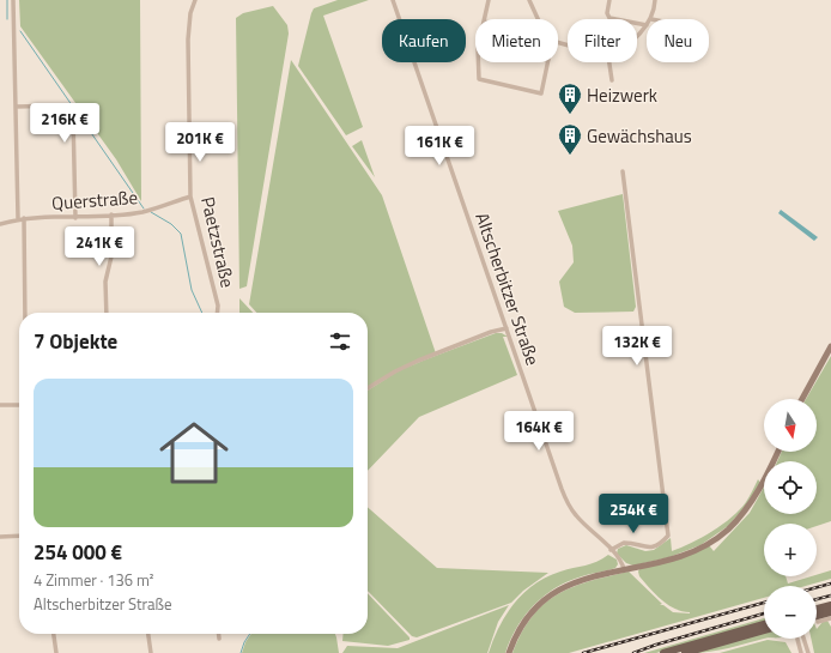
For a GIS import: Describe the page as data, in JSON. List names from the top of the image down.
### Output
{
  "streets": {
    "street": ["Querstraße", "Paetzstraße", "Altscherbitzer Straße"]
  },
  "crossings": [
    ["Querstraße", "Paetzstraße"]
  ],
  "places": {
    "building": ["Heizwerk", "Gewächshaus"]
  },
  "north": "bottom",
  "page": {
    "chip": [
      "Kaufen",
      "Mieten",
      "Filter",
      "Neu"
    ],
    "price": [
      "216K €",
      "201K €",
      "161K €",
      "241K €",
      "132K €",
      "164K €",
      "254K €"
    ],
    "heading": "7 Objekte",
    "list": [
      {
        "name": "254 000 €",
        "note": "4 Zimmer · 136 m² · Altscherbitzer Straße"
      }
    ],
    "map_buttons": ["+", "−"]
  }
}
